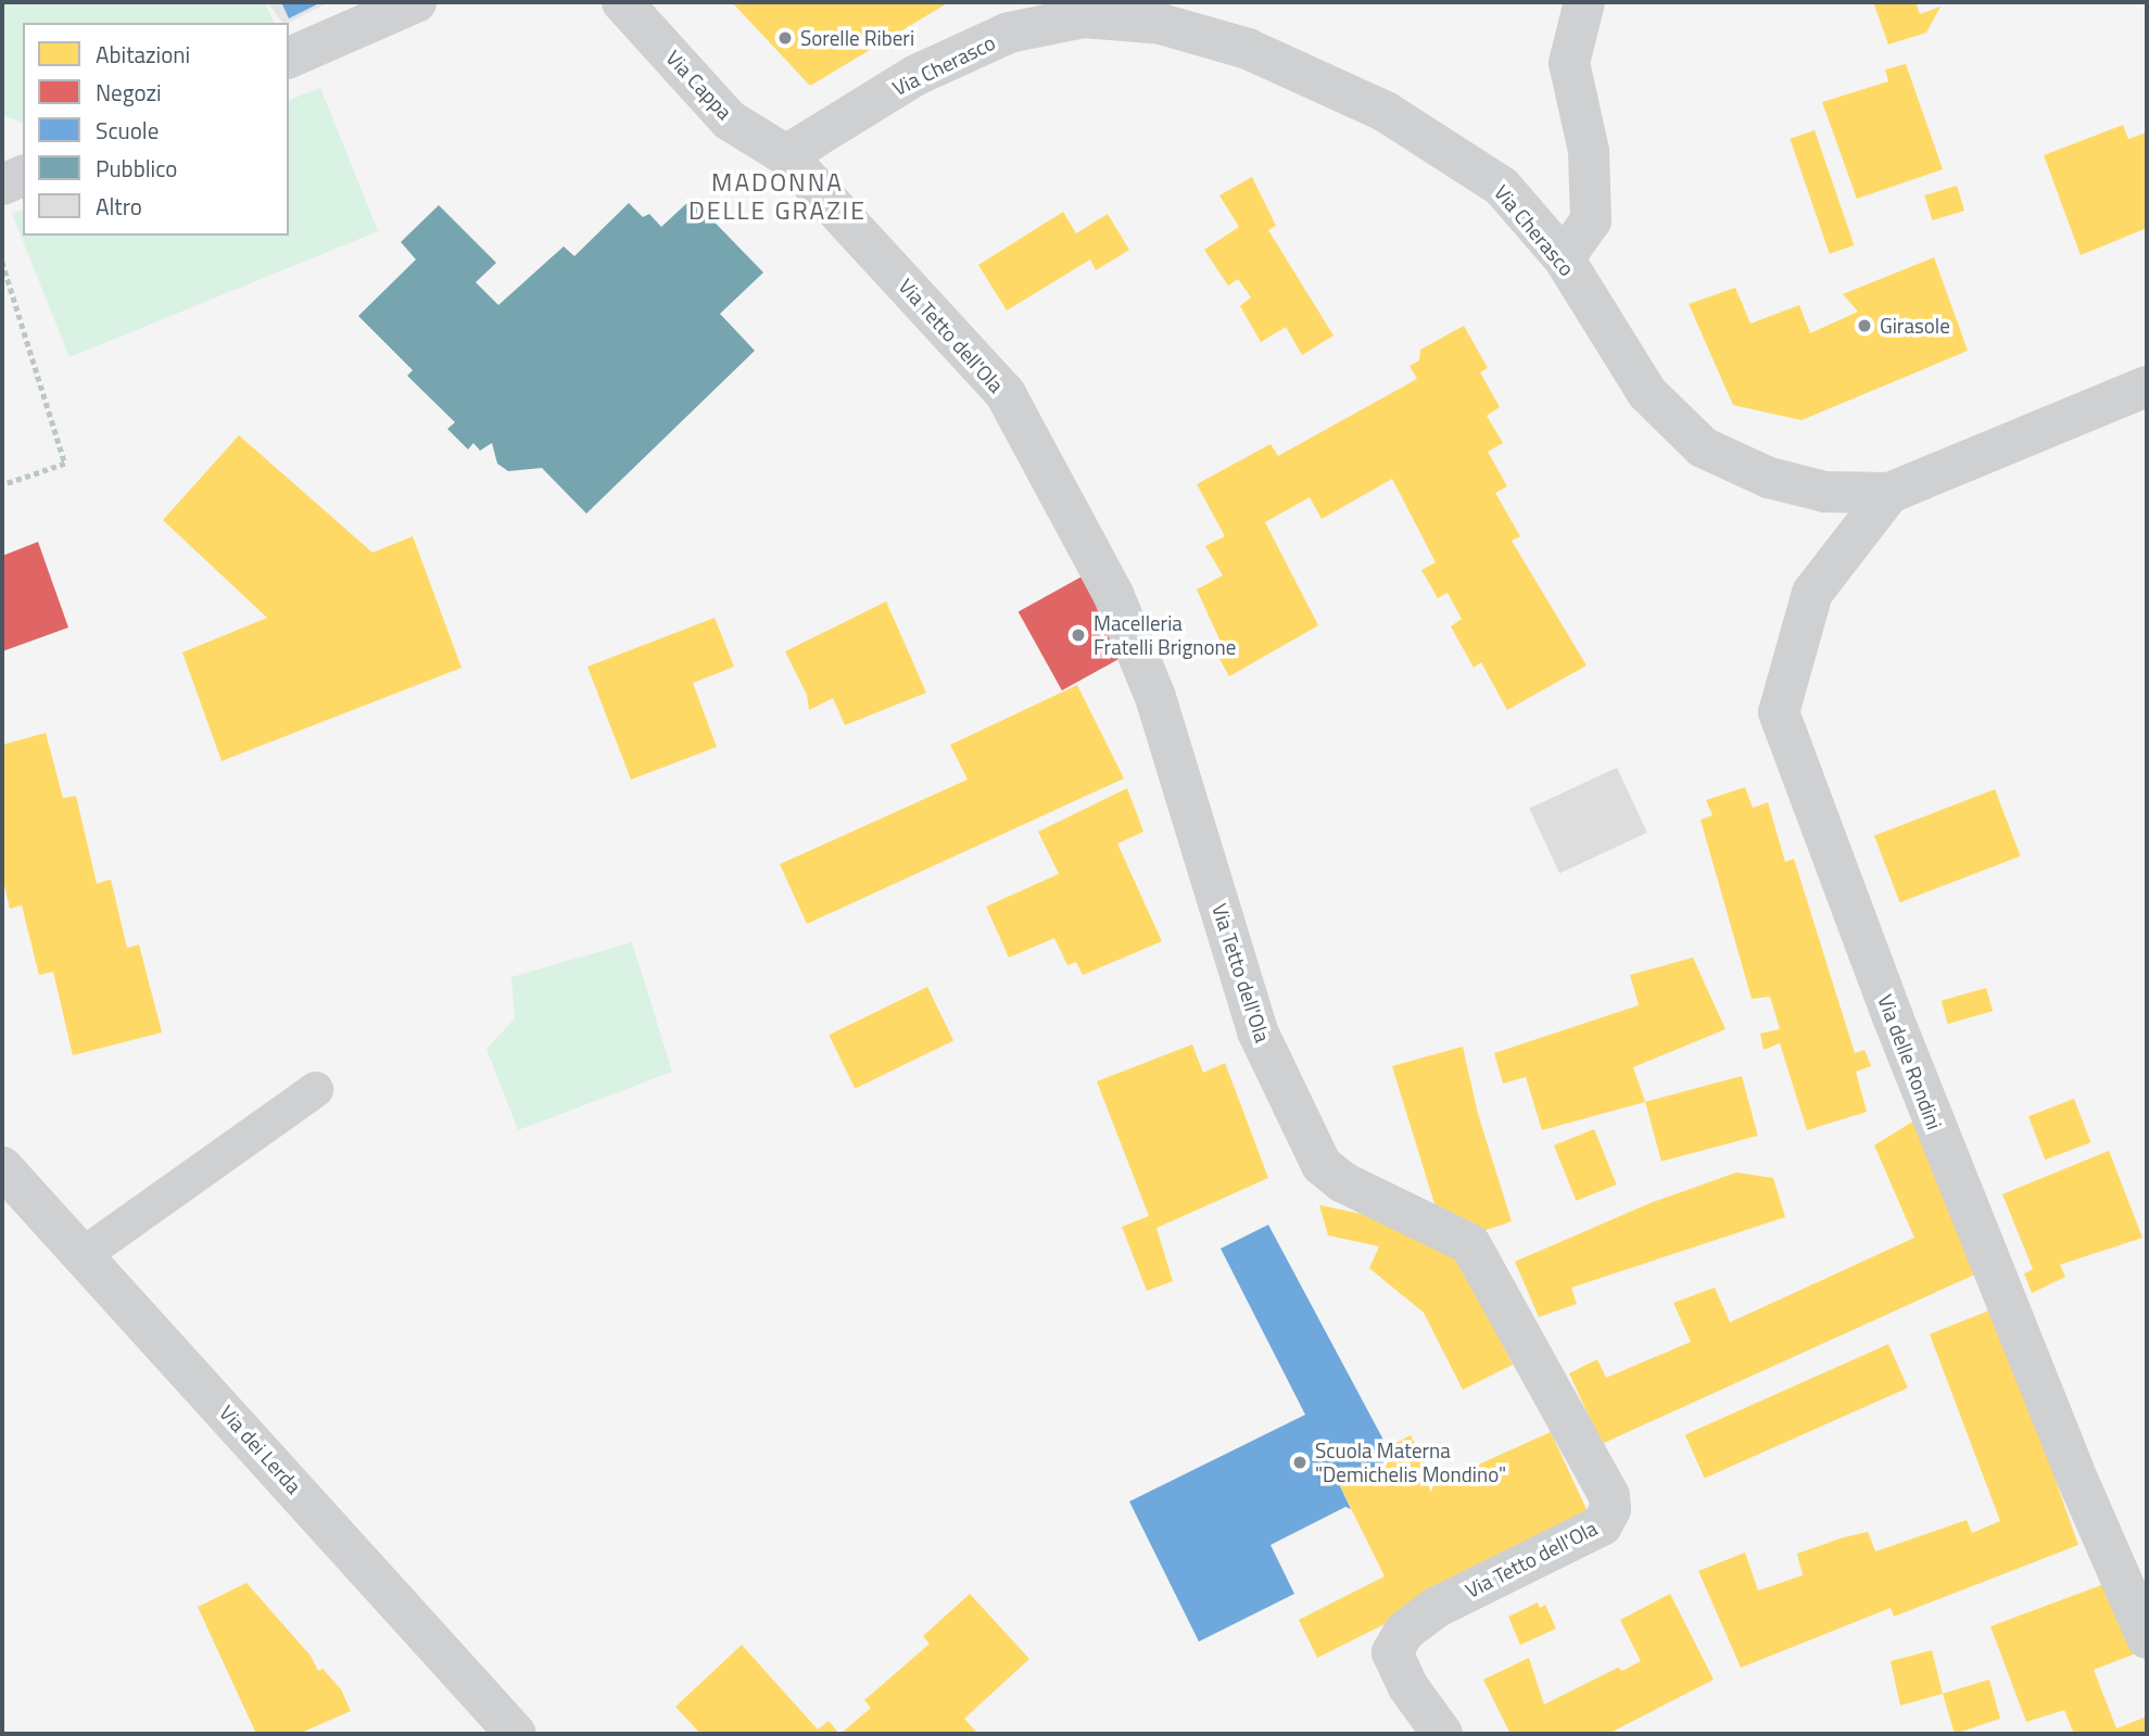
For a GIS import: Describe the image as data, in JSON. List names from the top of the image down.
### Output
{
  "streets": {
    "street": [
      "Via Cherasco",
      "Via Cappa",
      "Via Tetto dell'Ola",
      "Via delle Rondini",
      "Via dei Lerda"
    ]
  },
  "crossings": [
    ["Via Cherasco", "Via Cappa"],
    ["Via Cherasco", "Via Tetto dell'Ola"],
    ["Via Cherasco", "Via delle Rondini"],
    ["Via Cappa", "Via Tetto dell'Ola"]
  ],
  "districts": ["MADONNA DELLE GRAZIE"],
  "places": [
    "Sorelle Riberi",
    "Girasole",
    "Macelleria Fratelli Brignone",
    "Scuola Materna \"Demichelis Mondino\""
  ],
  "legend": [
    "Abitazioni",
    "Negozi",
    "Scuole",
    "Pubblico",
    "Altro"
  ]
}
